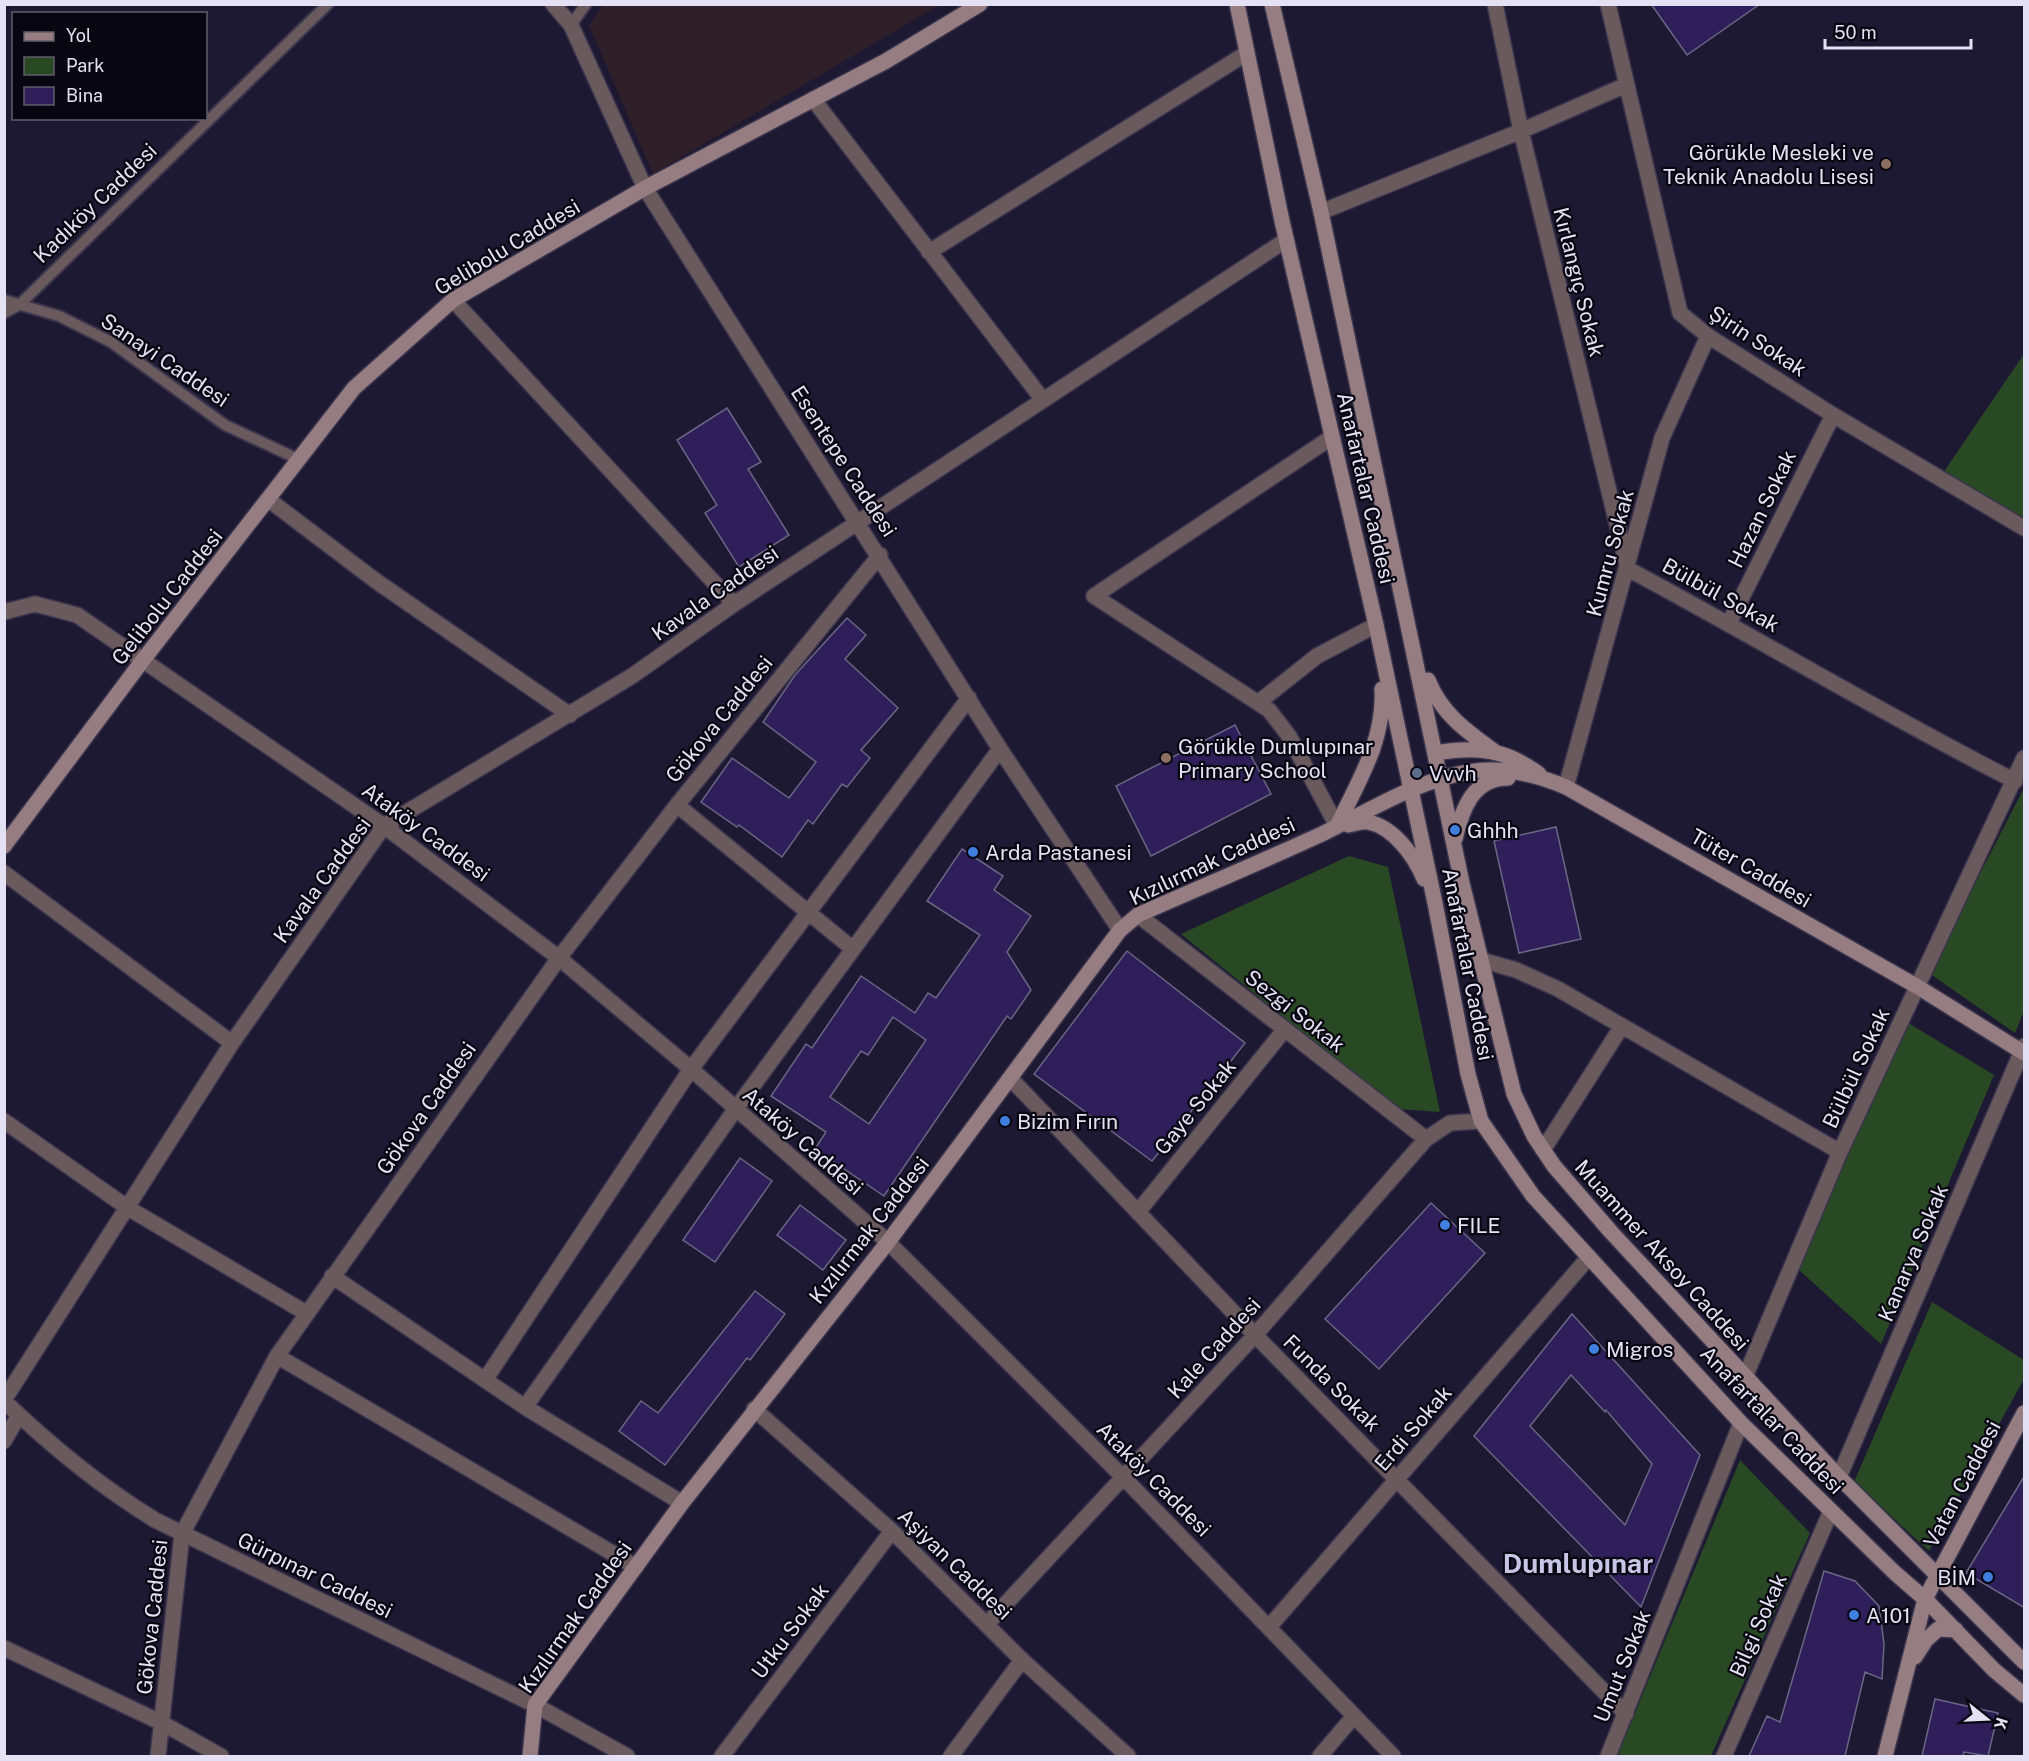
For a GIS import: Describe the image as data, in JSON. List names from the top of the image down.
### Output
{
  "streets": {
    "street": [
      "Gelibolu Caddesi",
      "Kırlangıç Sokak",
      "Şirin Sokak",
      "Esentepe Caddesi",
      "Anafartalar Caddesi",
      "Hazan Sokak",
      "Kumru Sokak",
      "Kavala Caddesi",
      "Bülbül Sokak",
      "Gökova Caddesi",
      "Ataköy Caddesi",
      "Kızılırmak Caddesi",
      "Tüter Caddesi",
      "Sezgi Sokak",
      "Gaye Sokak",
      "Kanarya Sokak",
      "Muammer Aksoy Caddesi",
      "Kale Caddesi",
      "Funda Sokak",
      "Erdi Sokak",
      "Vatan Caddesi",
      "Aşiyan Caddesi",
      "Gürpınar Caddesi",
      "Bilgi Sokak",
      "Utku Sokak",
      "Umut Sokak"
    ],
    "lane": ["Kadıköy Caddesi", "Sanayi Caddesi"]
  },
  "crossings": [
    ["Kadıköy Caddesi", "Sanayi Caddesi"],
    ["Gelibolu Caddesi", "Sanayi Caddesi"],
    ["Gelibolu Caddesi", "Esentepe Caddesi"],
    ["Gelibolu Caddesi", "Ataköy Caddesi"],
    ["Kırlangıç Sokak", "Kumru Sokak"],
    ["Kırlangıç Sokak", "Bülbül Sokak"],
    ["Şirin Sokak", "Hazan Sokak"],
    ["Şirin Sokak", "Kumru Sokak"],
    ["Esentepe Caddesi", "Kavala Caddesi"],
    ["Esentepe Caddesi", "Gökova Caddesi"],
    ["Esentepe Caddesi", "Kızılırmak Caddesi"],
    ["Anafartalar Caddesi", "Kavala Caddesi"],
    ["Anafartalar Caddesi", "Tüter Caddesi"],
    ["Anafartalar Caddesi", "Muammer Aksoy Caddesi"],
    ["Anafartalar Caddesi", "Kale Caddesi"],
    ["Anafartalar Caddesi", "Erdi Sokak"],
    ["Anafartalar Caddesi", "Vatan Caddesi"],
    ["Anafartalar Caddesi", "Bilgi Sokak"],
    ["Anafartalar Caddesi", "Umut Sokak"],
    ["Hazan Sokak", "Bülbül Sokak"],
    ["Kumru Sokak", "Bülbül Sokak"],
    ["Kumru Sokak", "Tüter Caddesi"],
    ["Kavala Caddesi", "Ataköy Caddesi"],
    ["Kavala Caddesi", "Gürpınar Caddesi"],
    ["Bülbül Sokak", "Tüter Caddesi"],
    ["Bülbül Sokak", "Muammer Aksoy Caddesi"],
    ["Gökova Caddesi", "Ataköy Caddesi"],
    ["Gökova Caddesi", "Gürpınar Caddesi"],
    ["Ataköy Caddesi", "Kızılırmak Caddesi"],
    ["Ataköy Caddesi", "Kale Caddesi"],
    ["Ataköy Caddesi", "Erdi Sokak"],
    ["Kızılırmak Caddesi", "Tüter Caddesi"],
    ["Kızılırmak Caddesi", "Sezgi Sokak"],
    ["Kızılırmak Caddesi", "Funda Sokak"],
    ["Kızılırmak Caddesi", "Aşiyan Caddesi"],
    ["Kızılırmak Caddesi", "Gürpınar Caddesi"],
    ["Tüter Caddesi", "Kanarya Sokak"],
    ["Tüter Caddesi", "Muammer Aksoy Caddesi"],
    ["Sezgi Sokak", "Gaye Sokak"],
    ["Sezgi Sokak", "Kale Caddesi"],
    ["Gaye Sokak", "Funda Sokak"],
    ["Kanarya Sokak", "Muammer Aksoy Caddesi"],
    ["Muammer Aksoy Caddesi", "Vatan Caddesi"],
    ["Kale Caddesi", "Funda Sokak"],
    ["Kale Caddesi", "Aşiyan Caddesi"],
    ["Funda Sokak", "Erdi Sokak"],
    ["Funda Sokak", "Umut Sokak"],
    ["Aşiyan Caddesi", "Utku Sokak"]
  ],
  "districts": ["Dumlupınar"],
  "places": [
    "Görükle Mesleki ve Teknik Anadolu Lisesi",
    "Görükle Dumlupınar Primary School",
    "Vvvh",
    "Ghhh",
    "Arda Pastanesi",
    "Bizim Fırın",
    "FILE",
    "Migros",
    "BİM",
    "A101"
  ],
  "legend": ["Yol", "Park", "Bina"],
  "scale_bar": "50 m",
  "north": "right"
}
